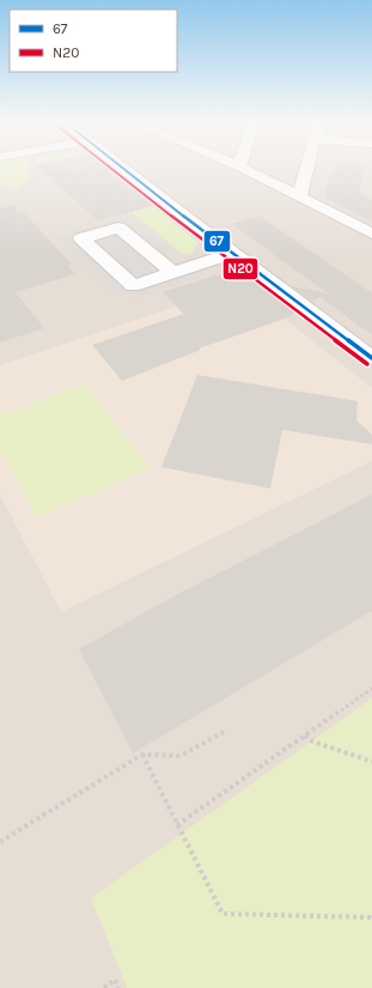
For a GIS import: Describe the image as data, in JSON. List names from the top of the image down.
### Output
{
  "lines": ["transit line 67", "transit line N20"],
  "legend": ["67", "N20"]
}
